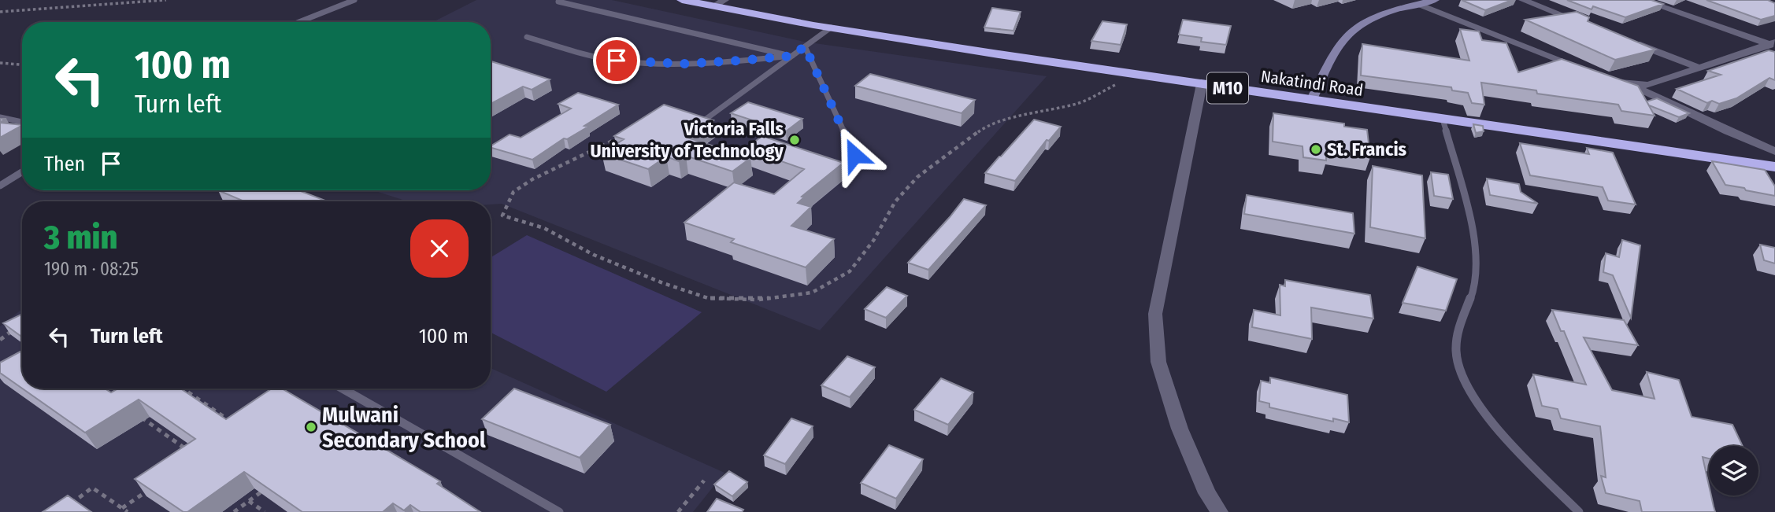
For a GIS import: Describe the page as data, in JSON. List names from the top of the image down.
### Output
{
  "streets": {
    "highway": ["Nakatindi Road", "M10"]
  },
  "places": ["Victoria Falls University of Technology", "St. Francis", "Mulwani Secondary School"],
  "page": {
    "turn": ["100 m", "Turn left"],
    "then": "Then",
    "heading": ["3 min", "190 m · 08:25"],
    "list": [
      {
        "name": "Turn left",
        "value": "100 m"
      }
    ]
  }
}
